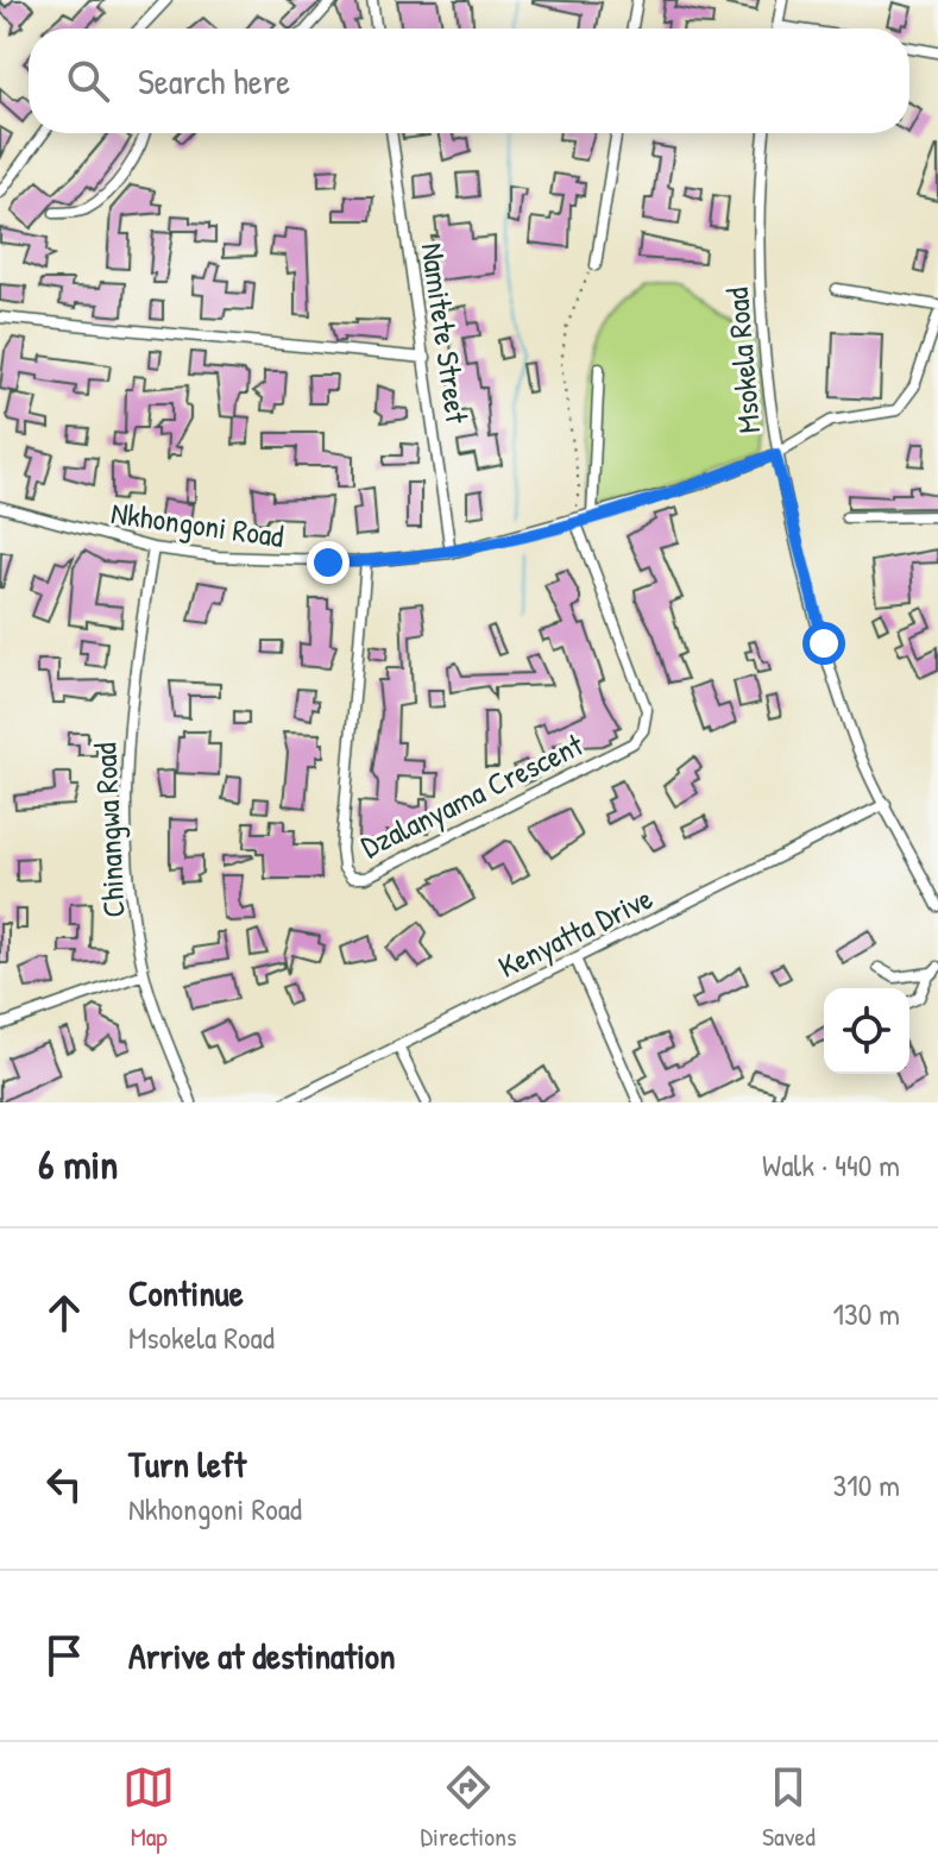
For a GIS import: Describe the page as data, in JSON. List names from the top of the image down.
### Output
{
  "streets": {
    "street": [
      "Namitete Street",
      "Msokela Road",
      "Nkhongoni Road",
      "Dzalanyama Crescent",
      "Chinangwa Road",
      "Kenyatta Drive"
    ]
  },
  "crossings": [
    ["Namitete Street", "Nkhongoni Road"],
    ["Msokela Road", "Nkhongoni Road"],
    ["Msokela Road", "Kenyatta Drive"],
    ["Nkhongoni Road", "Dzalanyama Crescent"],
    ["Nkhongoni Road", "Chinangwa Road"]
  ],
  "page": {
    "search": "Search here",
    "heading": ["6 min", "Walk · 440 m"],
    "list": [
      ["Continue", "Msokela Road", "130 m"],
      ["Turn left", "Nkhongoni Road", "310 m"],
      "Arrive at destination"
    ],
    "nav": ["Map", "Directions", "Saved"]
  }
}
